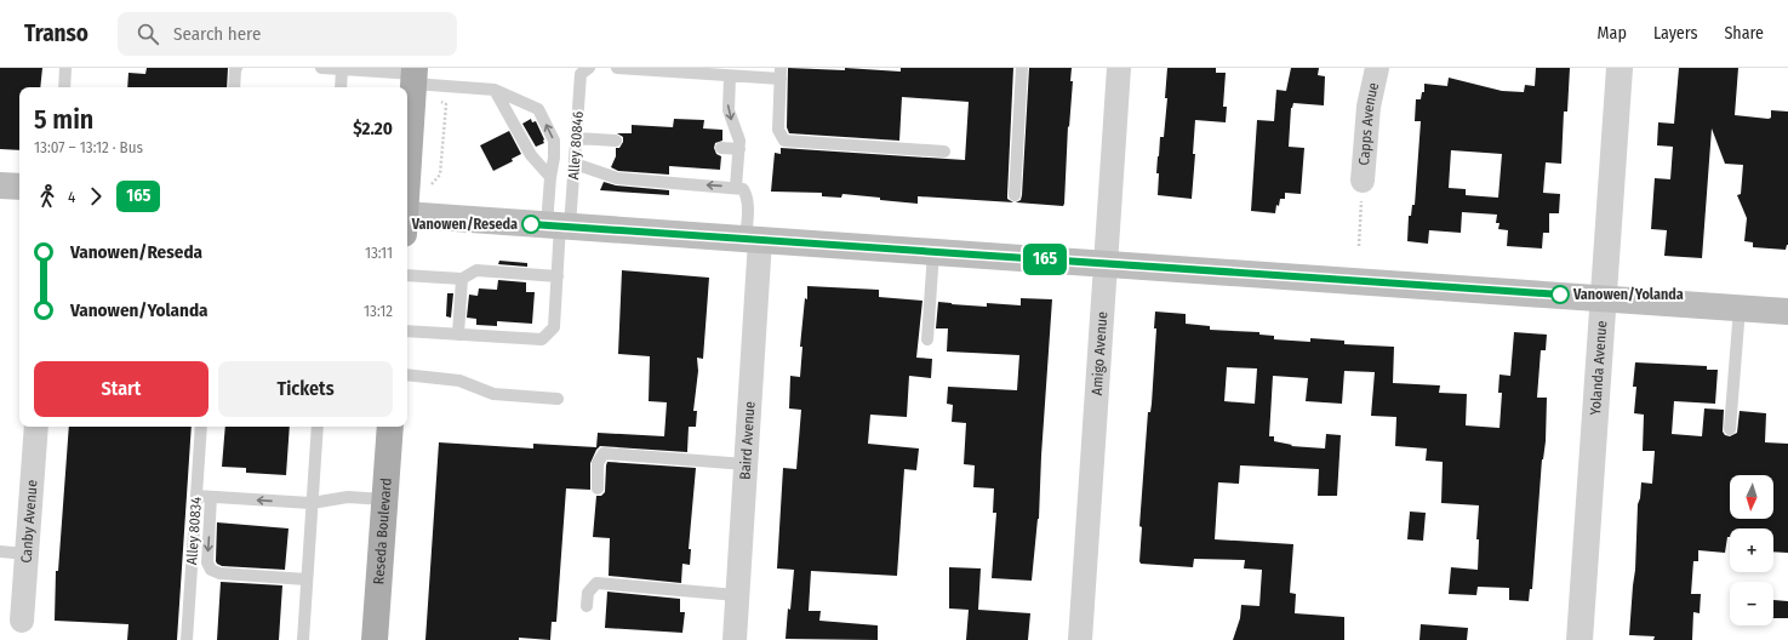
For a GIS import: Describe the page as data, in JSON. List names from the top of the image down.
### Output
{
  "streets": {
    "main road": ["Reseda Boulevard"],
    "street": [
      "Capps Avenue",
      "Amigo Avenue",
      "Yolanda Avenue",
      "Baird Avenue",
      "Canby Avenue"
    ],
    "lane": ["Alley 80846", "Alley 80834"]
  },
  "places": ["Vanowen/Reseda", "Vanowen/Yolanda"],
  "lines": ["bus line 165"],
  "north": "bottom",
  "page": {
    "header": "Transo",
    "search": "Search here",
    "nav": ["Map", "Layers", "Share"],
    "on_map": "165",
    "heading": ["5 min", "13:07 – 13:12 · Bus", "$2.20"],
    "legs": ["4", "165"],
    "list": [
      {
        "name": "Vanowen/Reseda",
        "value": "13:11"
      },
      {
        "name": "Vanowen/Yolanda",
        "value": "13:12"
      }
    ],
    "buttons": ["Start", "Tickets"],
    "map_buttons": ["+", "−"]
  }
}
